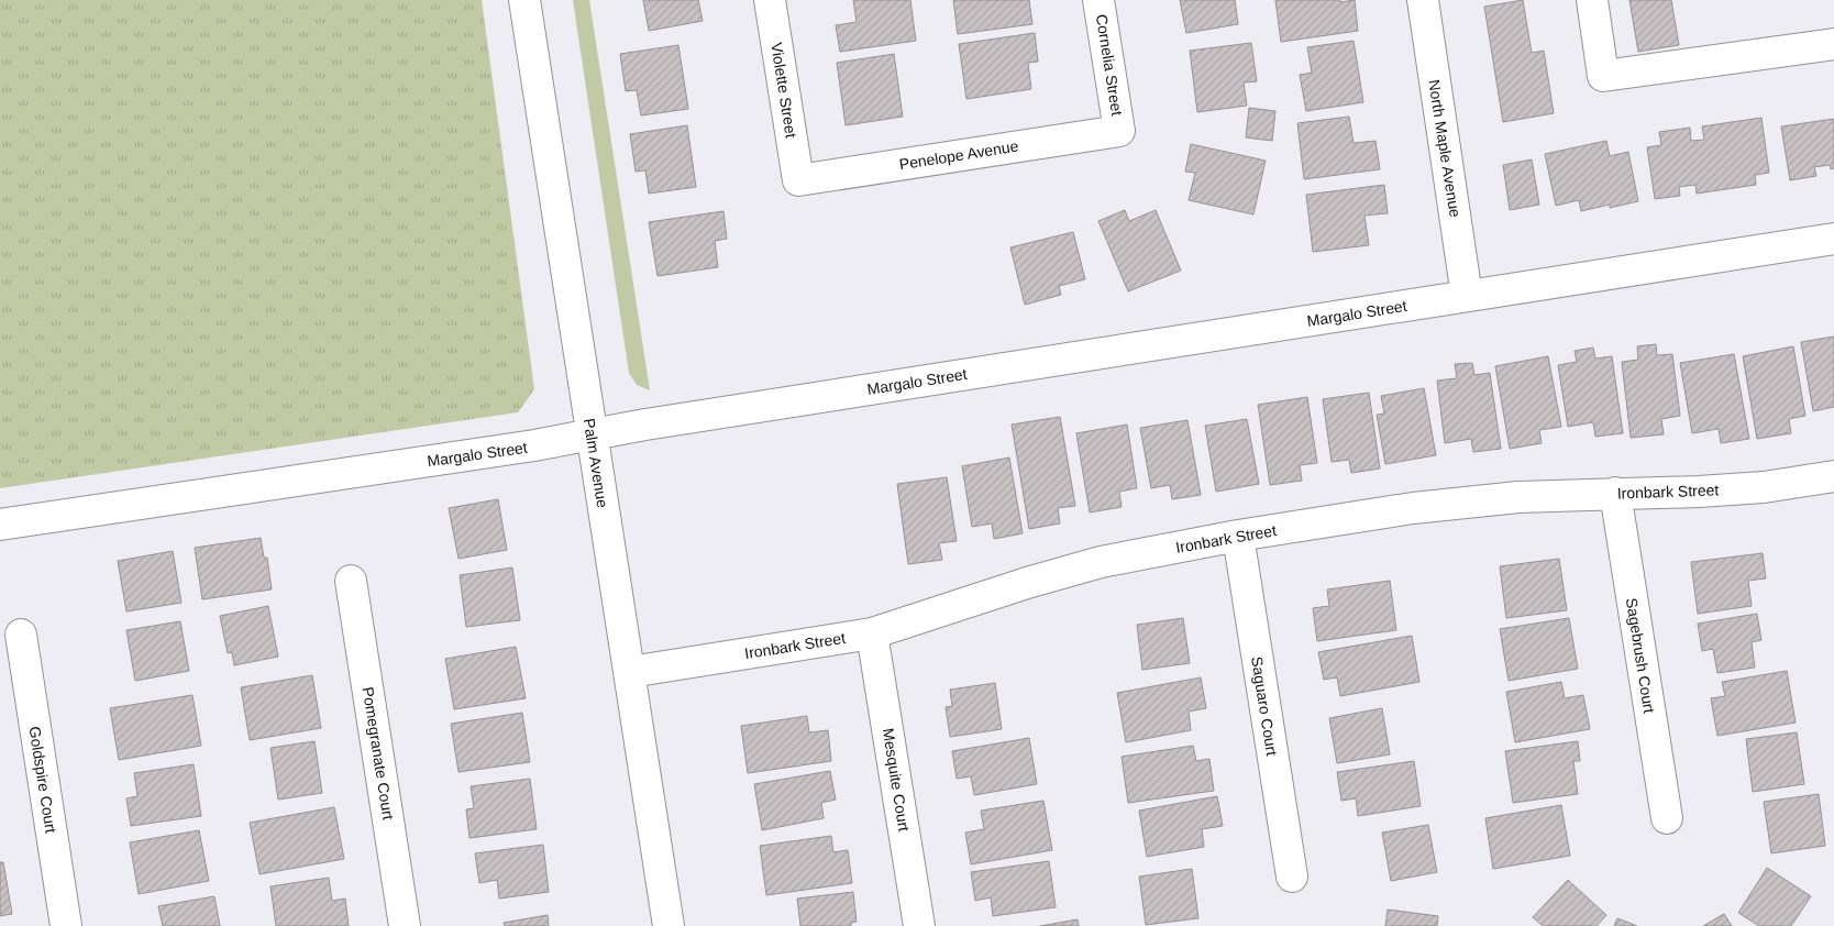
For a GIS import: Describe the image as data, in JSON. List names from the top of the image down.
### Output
{
  "streets": {
    "street": [
      "Cornelia Street",
      "Violette Street",
      "North Maple Avenue",
      "Penelope Avenue",
      "Margalo Street",
      "Palm Avenue",
      "Ironbark Street",
      "Sagebrush Court",
      "Saguaro Court",
      "Pomegranate Court",
      "Goldspire Court",
      "Mesquite Court"
    ]
  },
  "crossings": [
    ["Cornelia Street", "Penelope Avenue"],
    ["Violette Street", "Penelope Avenue"],
    ["North Maple Avenue", "Margalo Street"],
    ["Margalo Street", "Palm Avenue"],
    ["Palm Avenue", "Ironbark Street"],
    ["Ironbark Street", "Sagebrush Court"],
    ["Ironbark Street", "Saguaro Court"],
    ["Ironbark Street", "Mesquite Court"]
  ]
}
